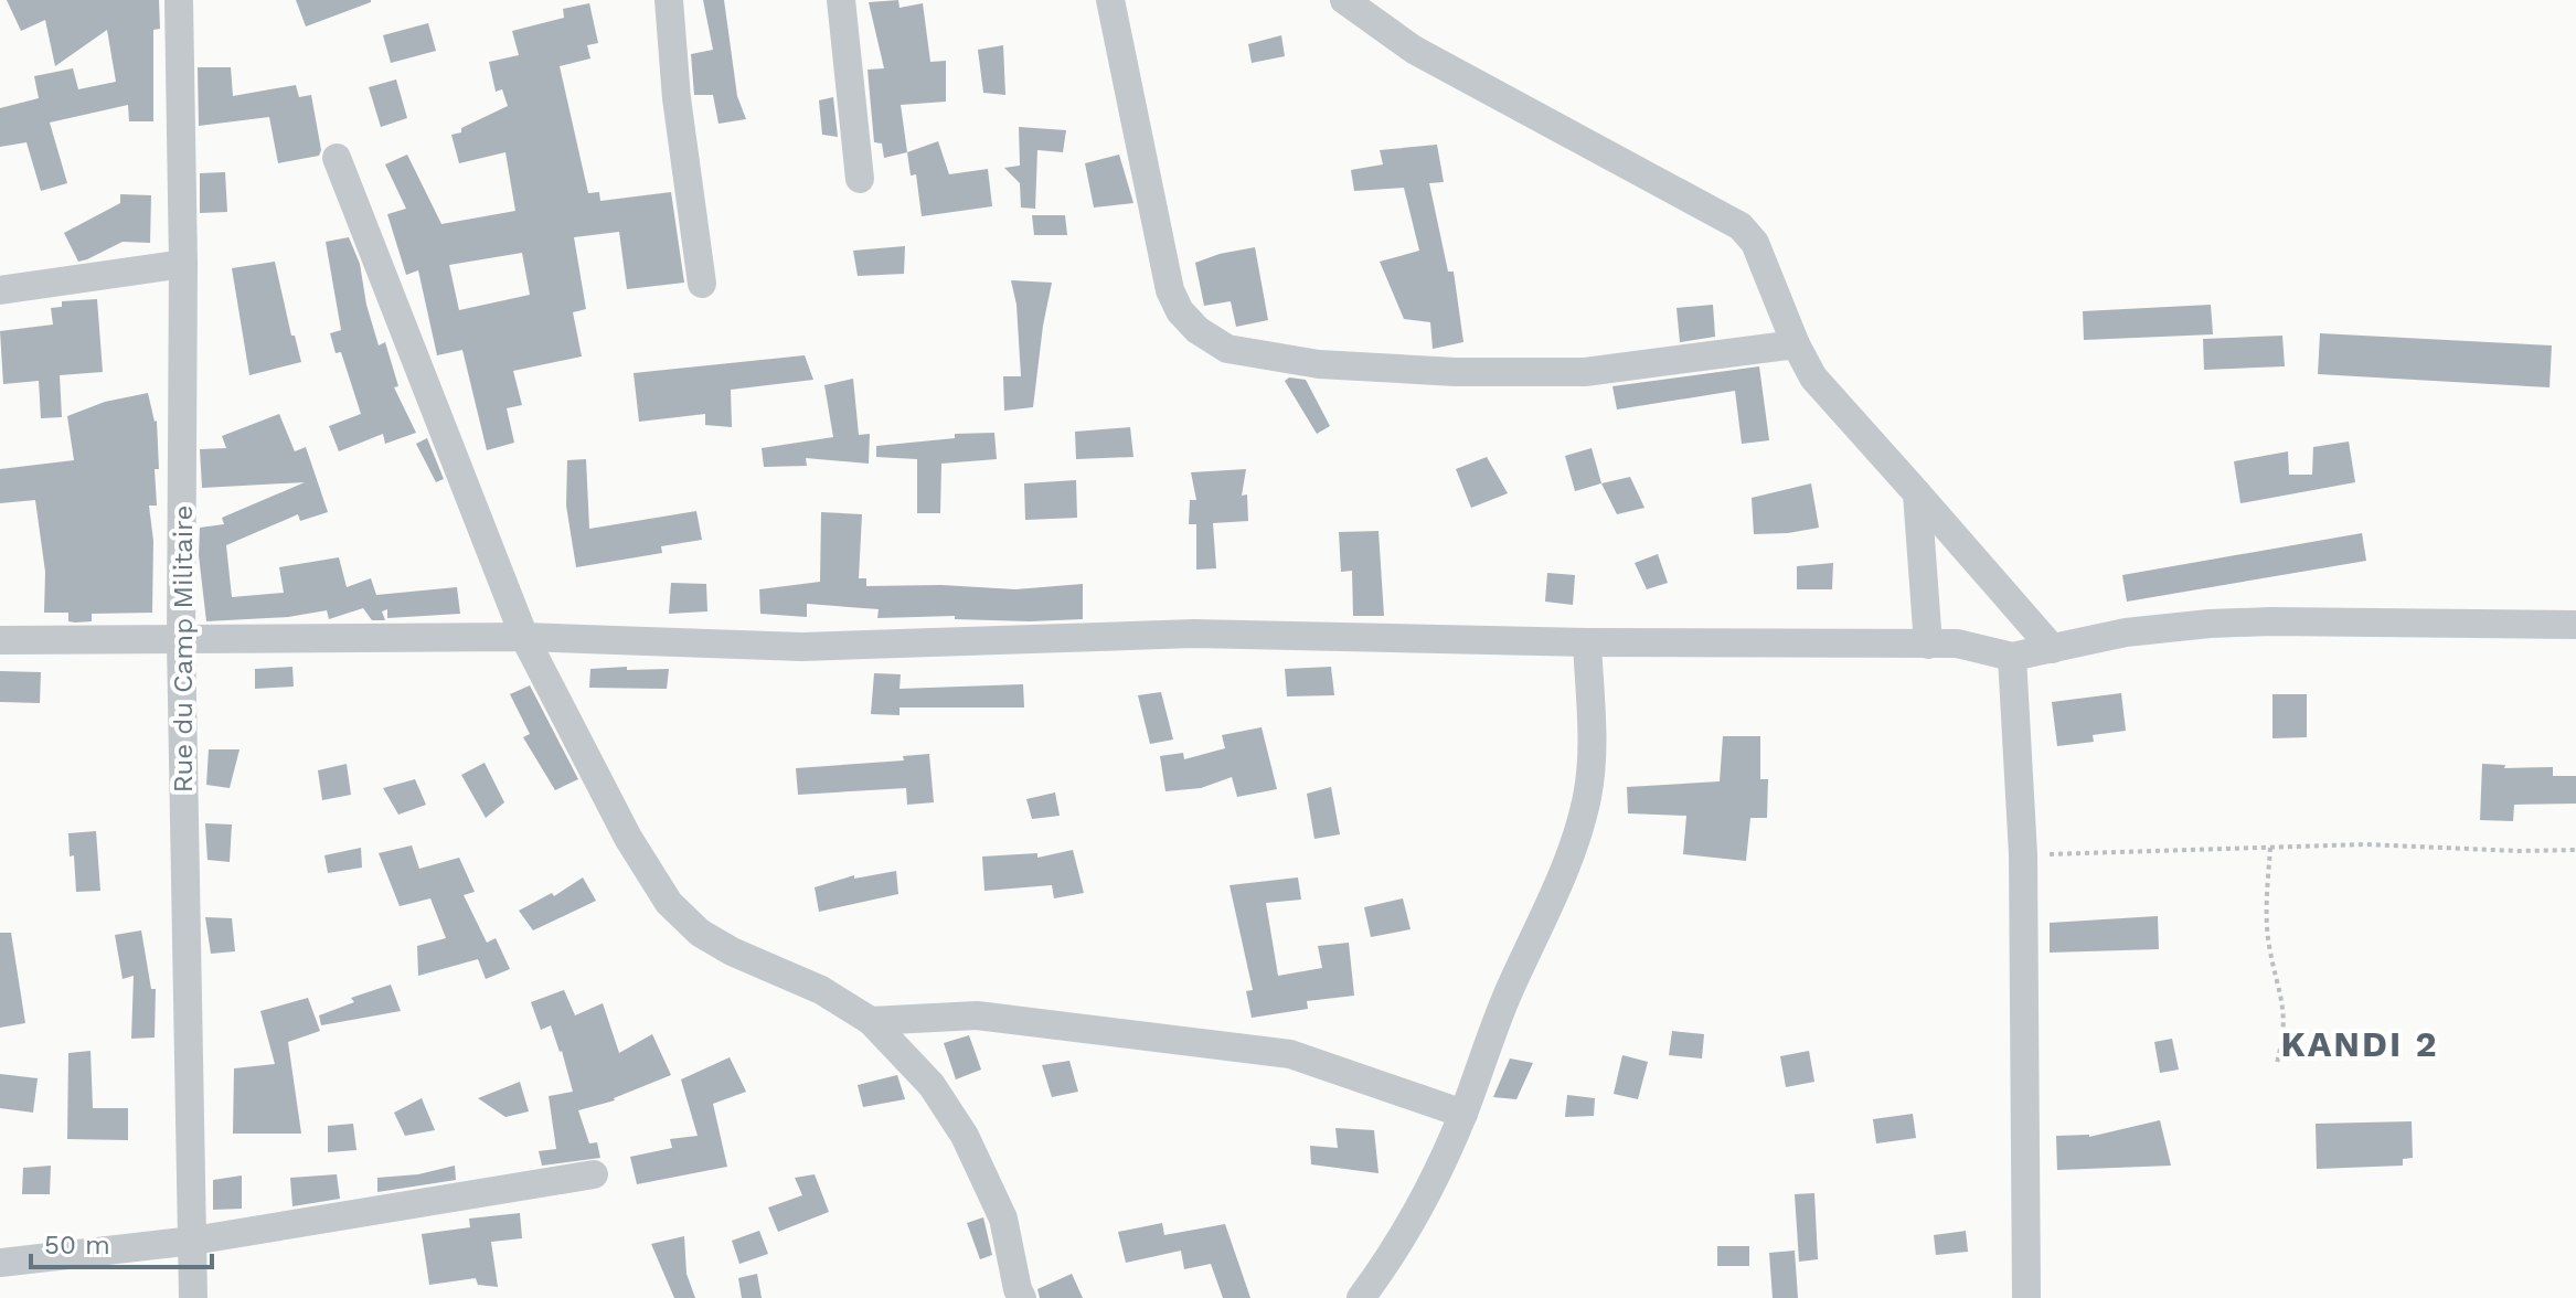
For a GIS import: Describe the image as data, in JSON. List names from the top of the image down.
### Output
{
  "streets": {
    "street": ["Rue du Camp Militaire"]
  },
  "districts": ["KANDI 2"],
  "scale_bar": "50 m"
}
